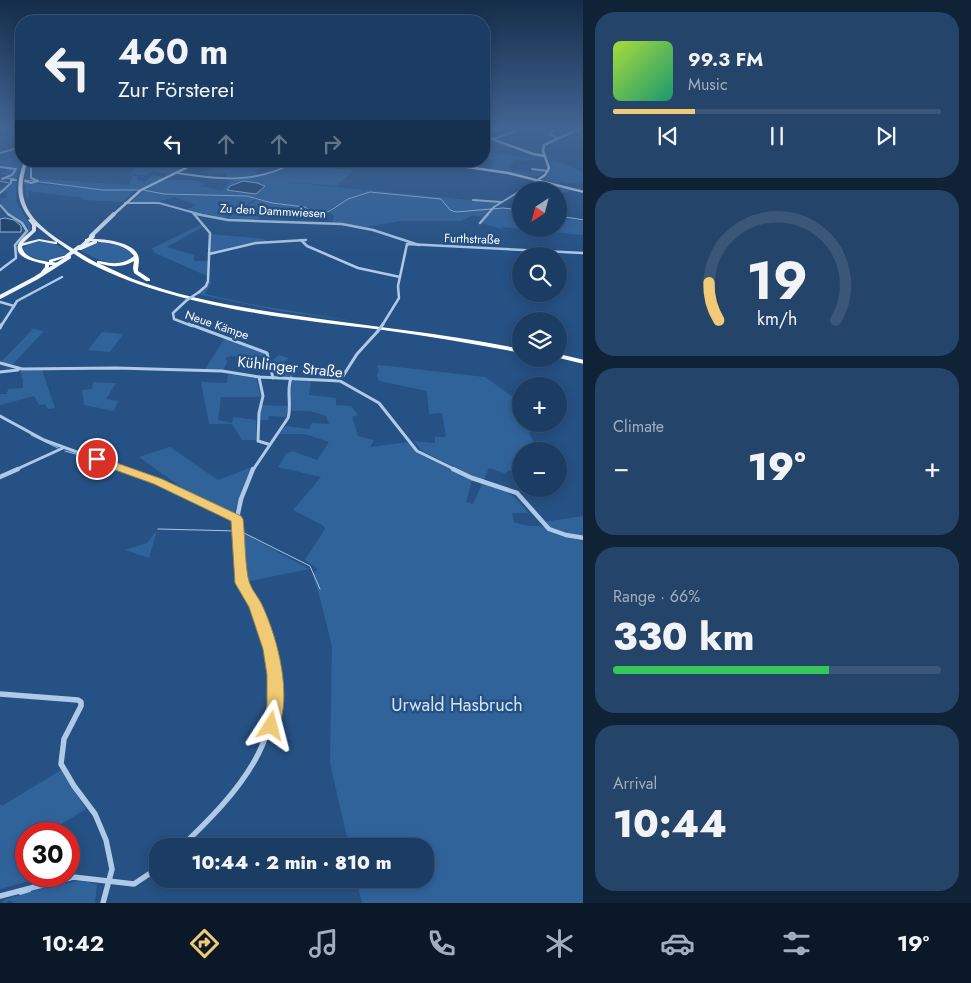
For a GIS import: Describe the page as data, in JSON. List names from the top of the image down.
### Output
{
  "streets": {
    "street": [
      "Zu den Dammwiesen",
      "Furthstraße",
      "Neue Kämpe",
      "Kühlinger Straße"
    ]
  },
  "crossings": [
    ["Zu den Dammwiesen", "Furthstraße"],
    ["Zu den Dammwiesen", "Neue Kämpe"],
    ["Neue Kämpe", "Kühlinger Straße"]
  ],
  "parks": ["Urwald Hasbruch"],
  "north": "bottom left",
  "page": {
    "turn": ["460 m", "Zur Försterei"],
    "song": ["99.3 FM", "Music"],
    "map_buttons": ["+", "−"],
    "tile": [
      "Climate",
      ["Range · 66%", "330 km"],
      ["Arrival", "10:44"]
    ],
    "heat": ["−", "19°", "+"],
    "limit": "30",
    "trip": "10:44 · 2 min · 810 m",
    "tabs": ["10:42", "19°"],
    "gauge": ["19", "km/h"]
  }
}
